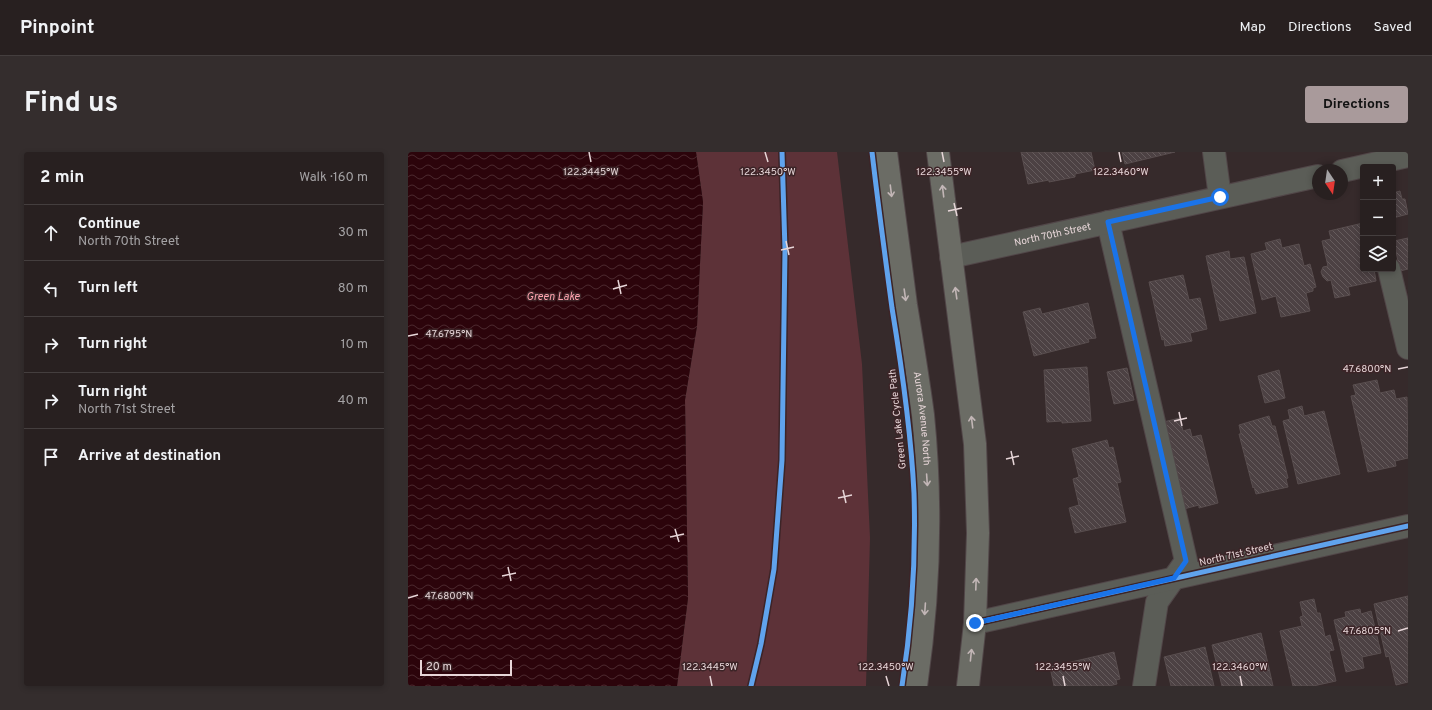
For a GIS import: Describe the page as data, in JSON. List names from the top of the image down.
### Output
{
  "streets": {
    "highway": ["Aurora Avenue North"],
    "street": ["North 70th Street", "North 71st Street"],
    "cycle path": ["Green Lake Cycle Path"]
  },
  "water": ["Green Lake"],
  "scale_bar": "20 m",
  "north": "bottom",
  "page": {
    "header": "Pinpoint",
    "nav": ["Map", "Directions", "Saved"],
    "title": "Find us",
    "buttons": "Directions",
    "heading": ["2 min", "Walk · 160 m"],
    "map_buttons": ["+", "−"],
    "list": [
      ["Continue", "North 70th Street", "30 m"],
      ["Turn left", "80 m"],
      ["Turn right", "10 m"],
      ["Turn right", "North 71st Street", "40 m"],
      "Arrive at destination"
    ],
    "scale": "20 m"
  },
  "coordinates": [
    "122.3445°W",
    "122.3450°W",
    "122.3455°W",
    "122.3460°W",
    "47.6795°N",
    "47.6800°N",
    "47.6805°N"
  ]
}
